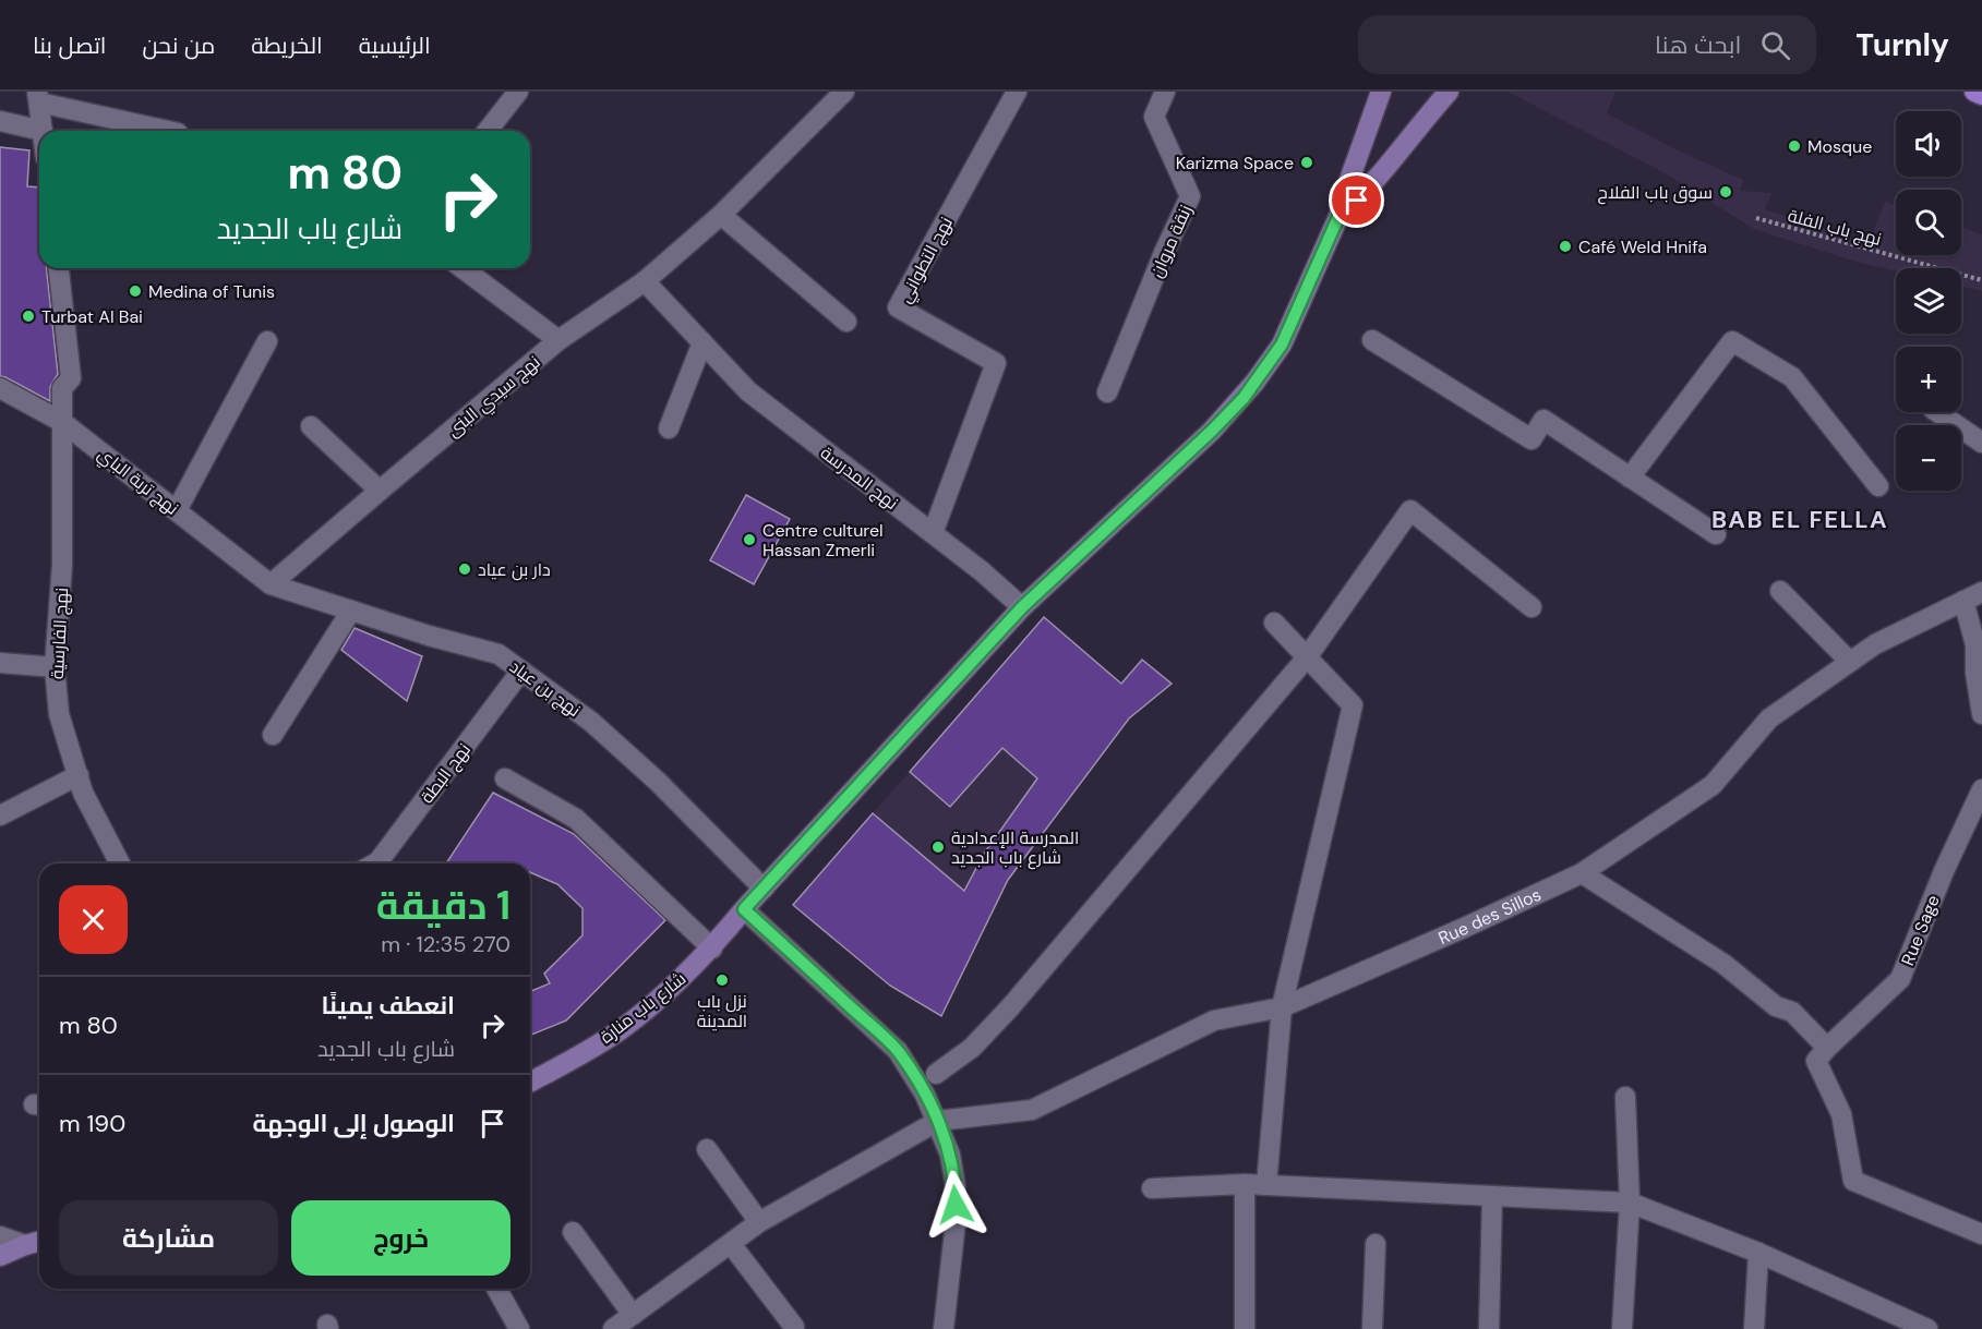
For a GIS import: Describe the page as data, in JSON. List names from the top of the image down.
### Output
{
  "streets": {
    "main road": ["شارع باب منارة"],
    "street": [
      "زنقة مروان",
      "نهج التطواني",
      "نهج سيدي البنى",
      "نهج المدرسة",
      "نهج تربة الباي",
      "نهج الفارسية",
      "نهج بن عياد",
      "نهج البطة",
      "Rue des Sillos",
      "Rue Sage"
    ],
    "path": ["نهج باب الفلة"]
  },
  "crossings": [
    ["نهج التطواني", "نهج المدرسة"],
    ["نهج سيدي البنى", "نهج المدرسة"],
    ["نهج سيدي البنى", "نهج تربة الباي"],
    ["نهج سيدي البنى", "نهج بن عياد"],
    ["نهج المدرسة", "شارع باب منارة"],
    ["نهج تربة الباي", "نهج الفارسية"],
    ["نهج تربة الباي", "نهج بن عياد"],
    ["نهج بن عياد", "نهج البطة"],
    ["نهج بن عياد", "شارع باب منارة"]
  ],
  "districts": ["BAB EL FELLA"],
  "places": [
    "Mosque",
    "Karizma Space",
    "سوق باب الفلاح",
    "Café Weld Hnifa",
    "Medina of Tunis",
    "Turbat Al Bai",
    "Centre culturel Hassan Zmerli",
    "دار بن عياد",
    "المدرسة الإعدادية شارع باب الجديد",
    "نزل باب المدينة"
  ],
  "page": {
    "header": "Turnly",
    "search": "ابحث هنا",
    "nav": [
      "الرئيسية",
      "الخريطة",
      "من نحن",
      "اتصل بنا"
    ],
    "map_buttons": ["+", "−"],
    "turn": ["80 m", "شارع باب الجديد"],
    "heading": ["1 دقيقة", "270 m · 12:35"],
    "list": [
      {
        "name": "انعطف يمينًا",
        "note": "شارع باب الجديد",
        "value": "80 m"
      },
      {
        "name": "الوصول إلى الوجهة",
        "value": "190 m"
      }
    ],
    "buttons": ["خروج", "مشاركة"]
  }
}
